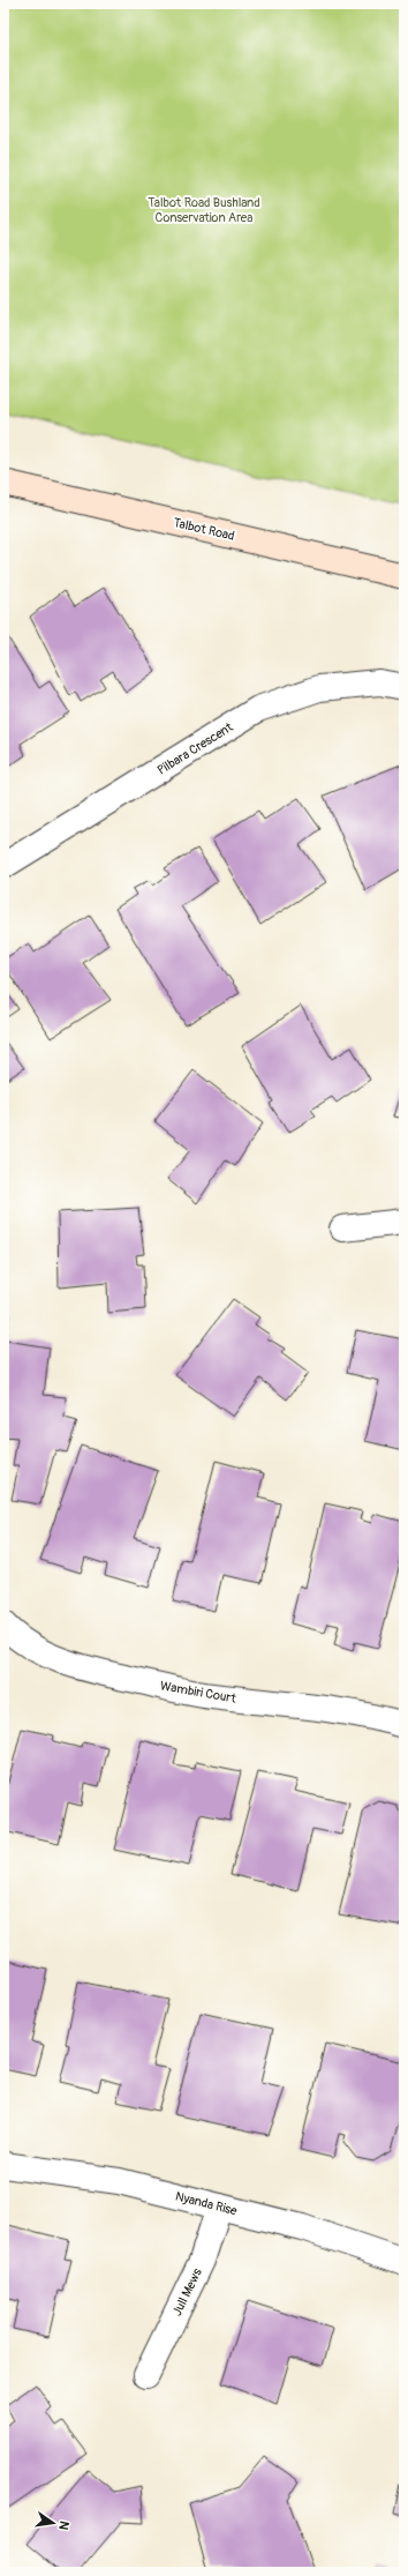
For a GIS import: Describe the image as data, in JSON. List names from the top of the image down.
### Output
{
  "streets": {
    "main road": ["Talbot Road"],
    "street": [
      "Pilbara Crescent",
      "Wambiri Court",
      "Nyanda Rise",
      "Jull Mews"
    ]
  },
  "crossings": [
    ["Nyanda Rise", "Jull Mews"]
  ],
  "parks": ["Talbot Road Bushland Conservation Area"],
  "north": "right"
}
